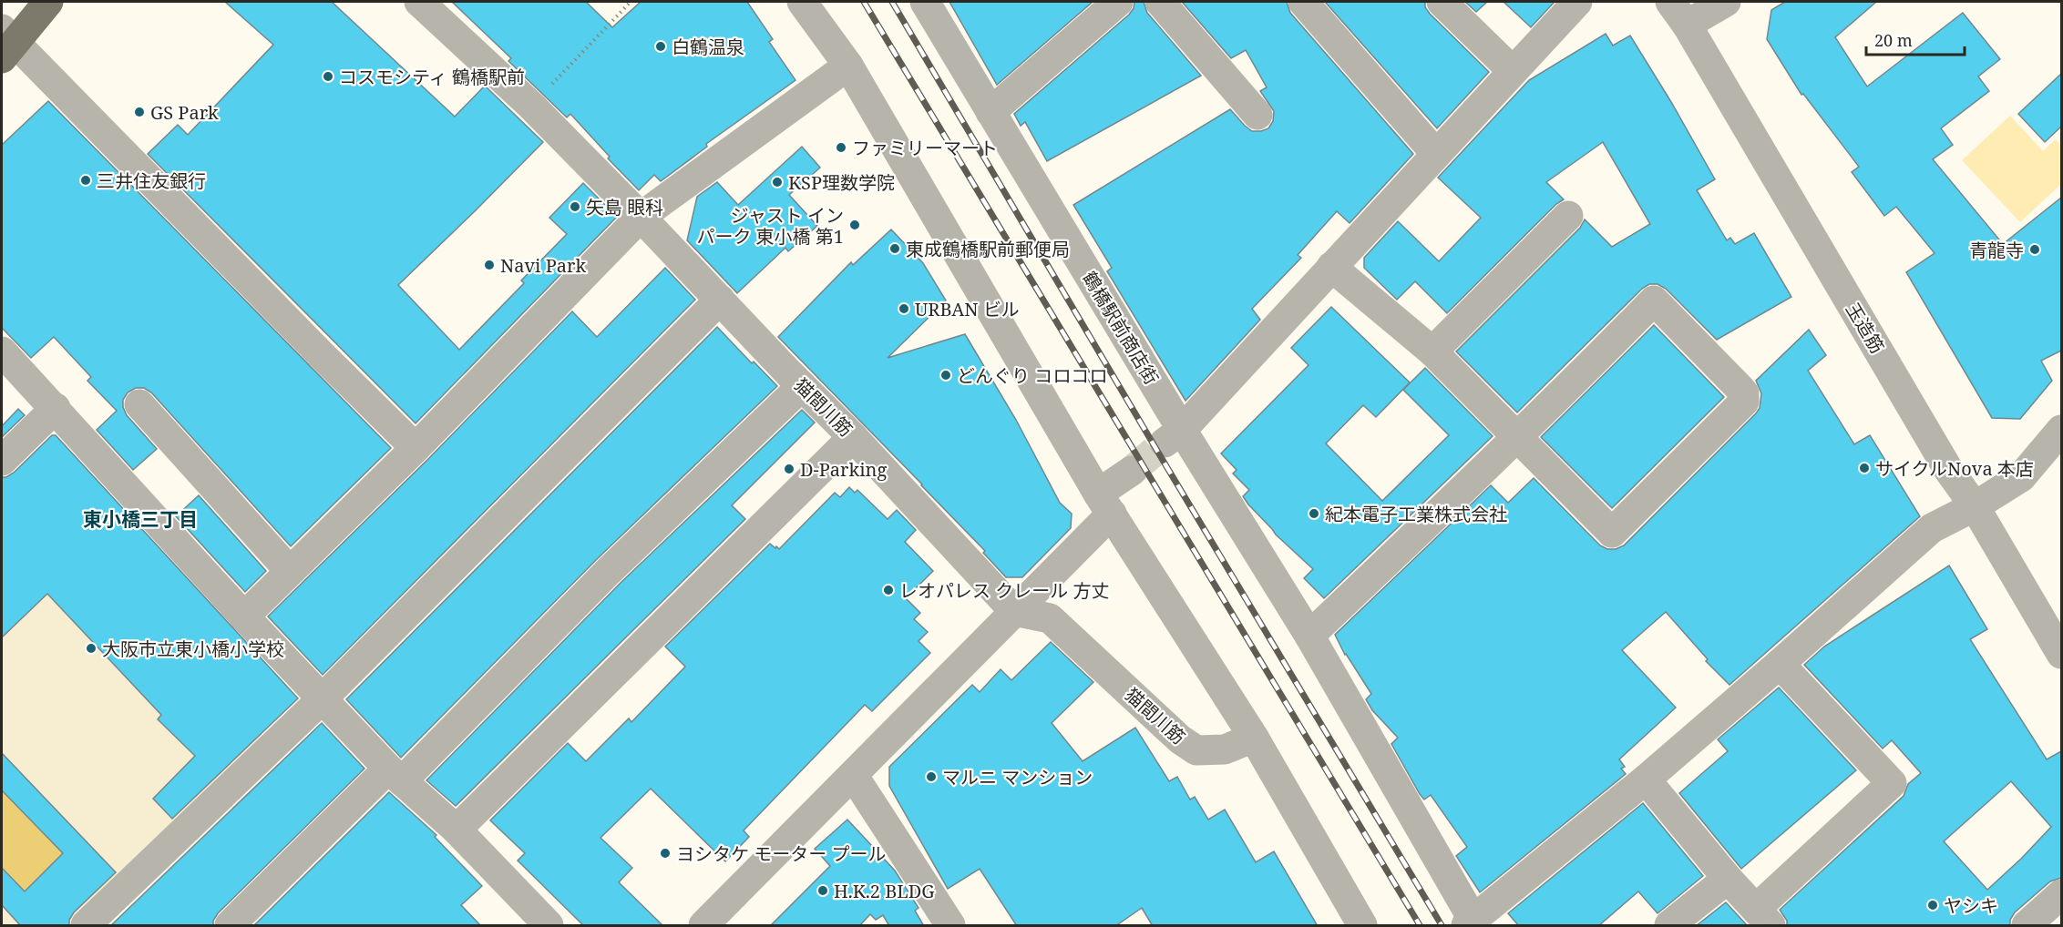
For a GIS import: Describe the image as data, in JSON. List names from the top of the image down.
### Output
{
  "streets": {
    "street": ["鶴橋駅前商店街", "玉造筋", "猫間川筋"]
  },
  "districts": ["東小橋三丁目"],
  "places": [
    "白鶴温泉",
    "コスモシティ 鶴橋駅前",
    "GS Park",
    "ファミリーマート",
    "三井住友銀行",
    "KSP理数学院",
    "矢島 眼科",
    "ジャスト イン パーク 東小橋 第1",
    "東成鶴橋駅前郵便局",
    "青龍寺",
    "Navi Park",
    "URBAN ビル",
    "どんぐり コロコロ",
    "サイクルNova 本店",
    "D-Parking",
    "紀本電子工業株式会社",
    "レオパレス クレール 方丈",
    "大阪市立東小橋小学校",
    "マルニ マンション",
    "ヨシタケ モーター プール",
    "H.K.2 BLDG",
    "ヤシキ"
  ],
  "scale_bar": "20 m"
}
